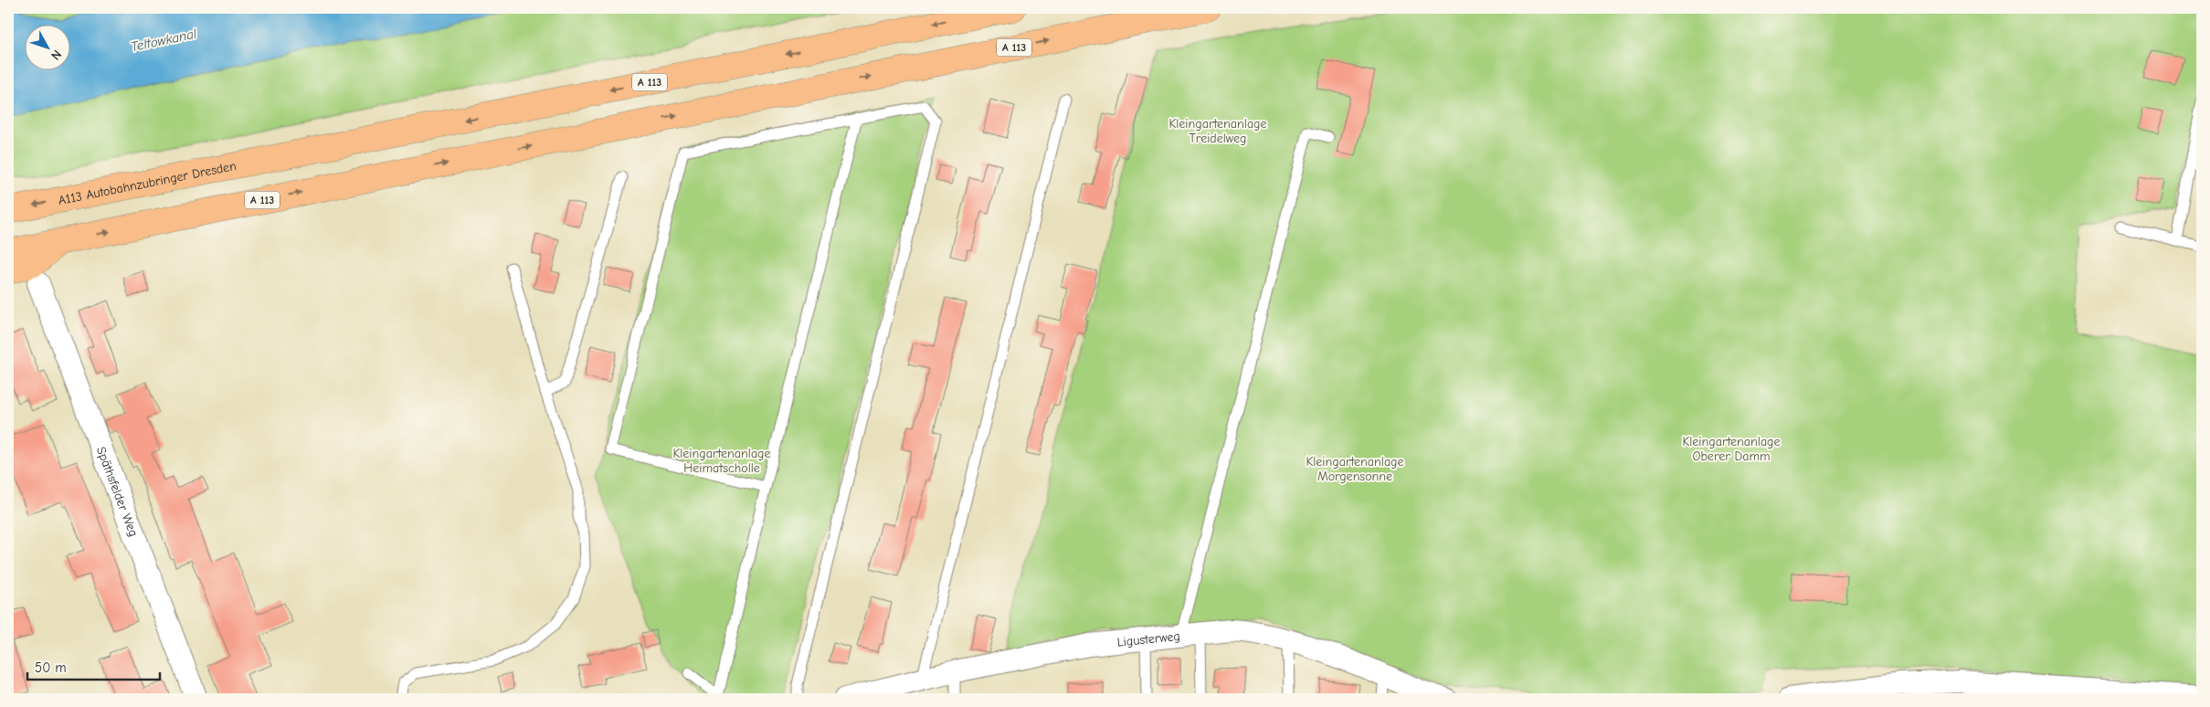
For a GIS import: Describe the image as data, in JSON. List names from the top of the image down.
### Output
{
  "streets": {
    "highway": ["A 113", "A113 Autobahnzubringer Dresden"],
    "street": ["Späthsfelder Weg", "Ligusterweg"]
  },
  "water": ["Teltowkanal"],
  "parks": [
    "Kleingartenanlage Treidelweg",
    "Kleingartenanlage Oberer Damm",
    "Kleingartenanlage Heimatscholle",
    "Kleingartenanlage Morgensonne"
  ],
  "scale_bar": "50 m",
  "north": "bottom right"
}
